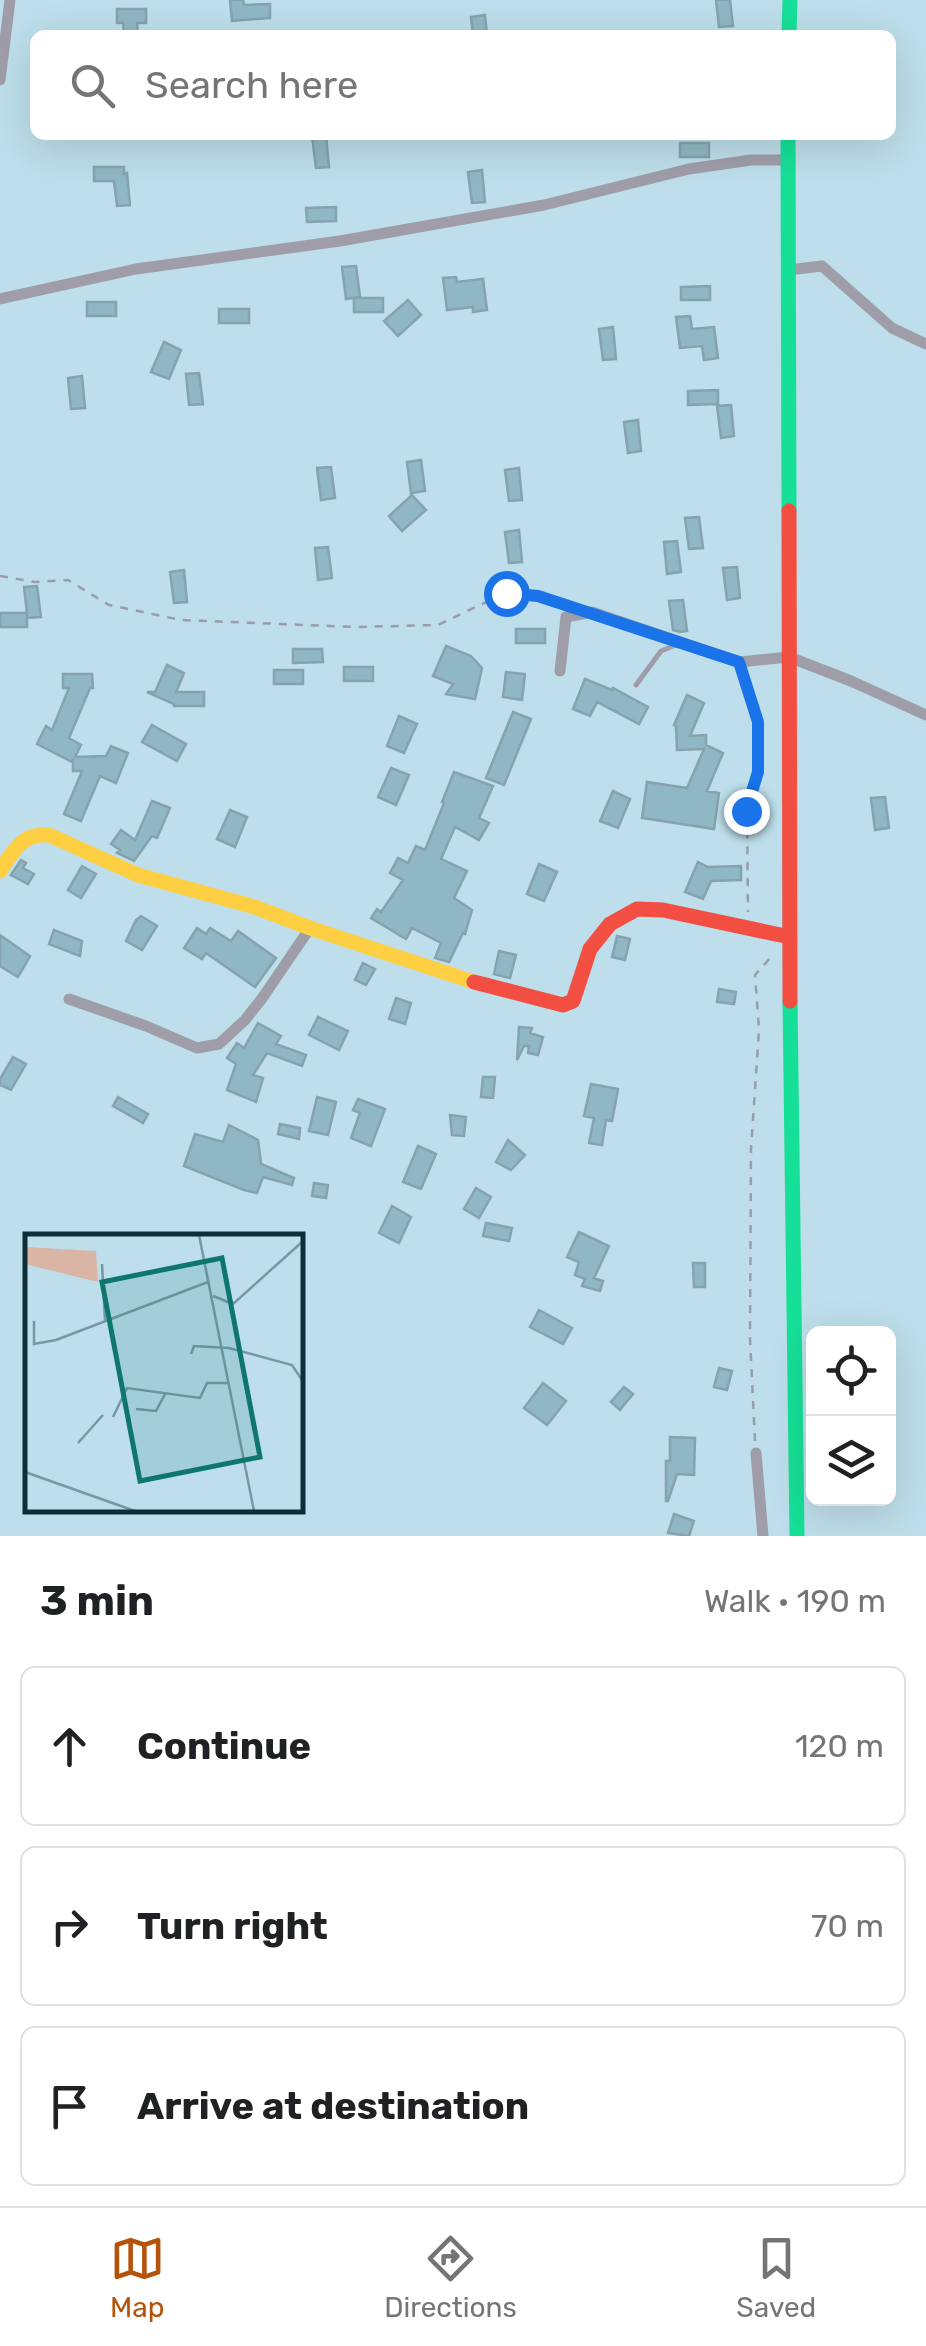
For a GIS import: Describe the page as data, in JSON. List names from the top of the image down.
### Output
{
  "page": {
    "search": "Search here",
    "heading": ["3 min", "Walk · 190 m"],
    "list": [
      ["Continue", "120 m"],
      ["Turn right", "70 m"],
      "Arrive at destination"
    ],
    "nav": ["Map", "Directions", "Saved"]
  }
}
